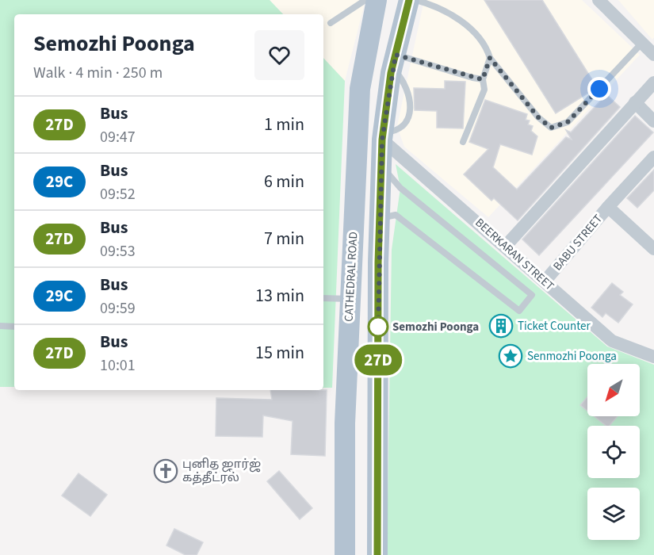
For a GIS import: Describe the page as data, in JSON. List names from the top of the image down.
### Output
{
  "streets": {
    "main road": ["CATHEDRAL ROAD"],
    "street": ["BABU STREET", "BEERKARAN STREET"]
  },
  "crossings": [
    ["BABU STREET", "BEERKARAN STREET"]
  ],
  "places": {
    "building": ["Ticket Counter"],
    "other": ["Semozhi Poonga"],
    "place": ["Senmozhi Poonga"],
    "church": ["புனித ஜார்ஜ் கத்தீட்ரல்"]
  },
  "lines": ["bus line 27D"],
  "north": "bottom left",
  "page": {
    "on_map": "27D",
    "heading": ["Semozhi Poonga", "Walk · 4 min · 250 m"],
    "list": [
      {
        "mark": "27D",
        "name": "Bus",
        "note": "09:47",
        "value": "1 min"
      },
      {
        "mark": "29C",
        "name": "Bus",
        "note": "09:52",
        "value": "6 min"
      },
      {
        "mark": "27D",
        "name": "Bus",
        "note": "09:53",
        "value": "7 min"
      },
      {
        "mark": "29C",
        "name": "Bus",
        "note": "09:59",
        "value": "13 min"
      },
      {
        "mark": "27D",
        "name": "Bus",
        "note": "10:01",
        "value": "15 min"
      }
    ]
  }
}
